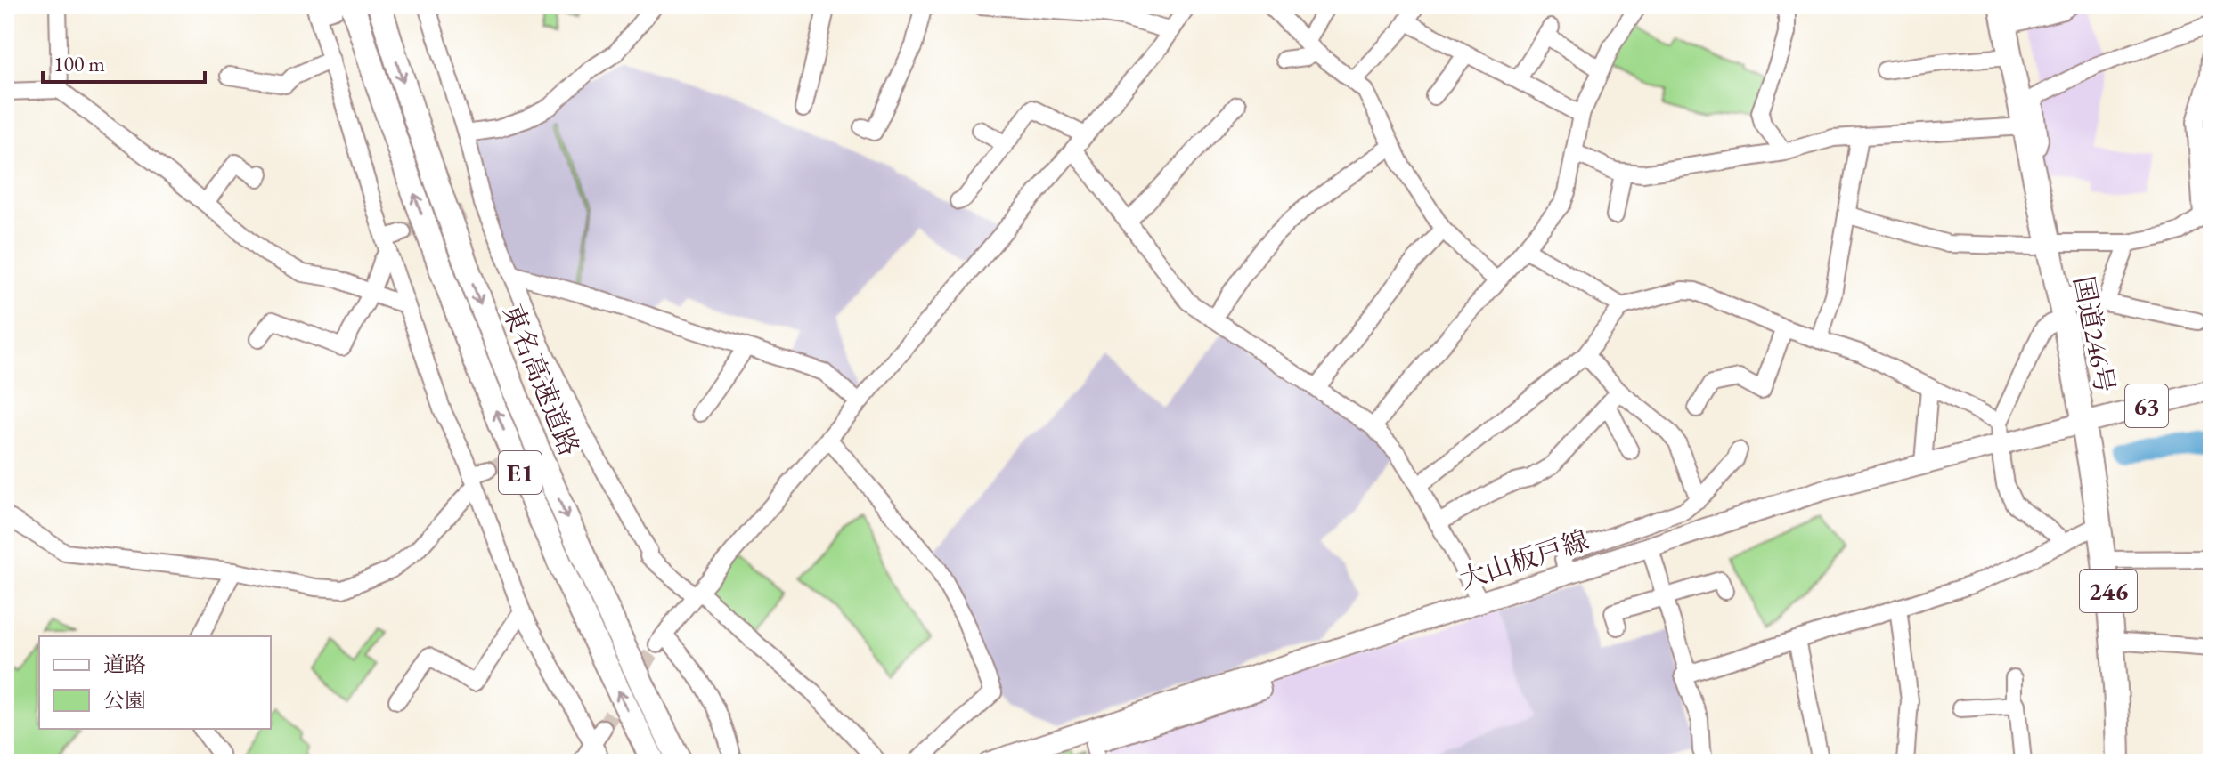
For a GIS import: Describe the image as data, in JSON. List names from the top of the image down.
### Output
{
  "streets": {
    "highway": [
      "国道246号",
      "東名高速道路",
      "E1",
      "246"
    ],
    "main road": ["63", "大山板戸線"]
  },
  "crossings": [
    ["国道246号", "63"],
    ["国道246号", "大山板戸線"],
    ["63", "大山板戸線"]
  ],
  "legend": ["道路", "公園"],
  "scale_bar": "100 m"
}
